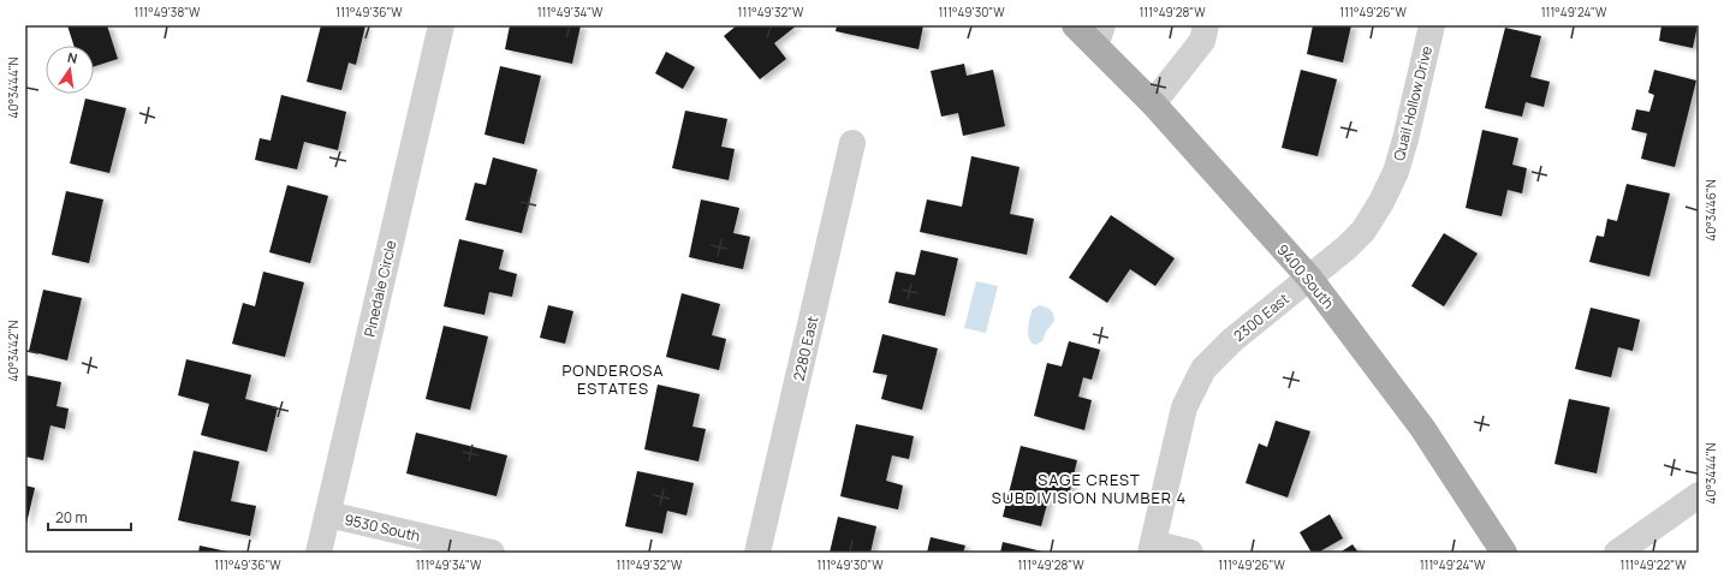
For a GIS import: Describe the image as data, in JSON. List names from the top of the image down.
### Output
{
  "streets": {
    "main road": ["9400 South"],
    "street": [
      "Quail Hollow Drive",
      "Pinedale Circle",
      "2300 East",
      "2280 East",
      "9530 South"
    ]
  },
  "crossings": [
    ["Quail Hollow Drive", "2300 East"],
    ["9400 South", "2300 East"],
    ["Pinedale Circle", "9530 South"]
  ],
  "districts": ["PONDEROSA ESTATES", "SAGE CREST SUBDIVISION NUMBER 4"],
  "scale_bar": "20 m",
  "north": "top",
  "coordinates": [
    "111°49'38\"W",
    "111°49'36\"W",
    "111°49'34\"W",
    "111°49'32\"W",
    "111°49'30\"W",
    "111°49'28\"W",
    "111°49'26\"W",
    "111°49'24\"W",
    "40°34'44\"N",
    "40°34'46\"N",
    "40°34'42\"N",
    "111°49'22\"W"
  ]
}
